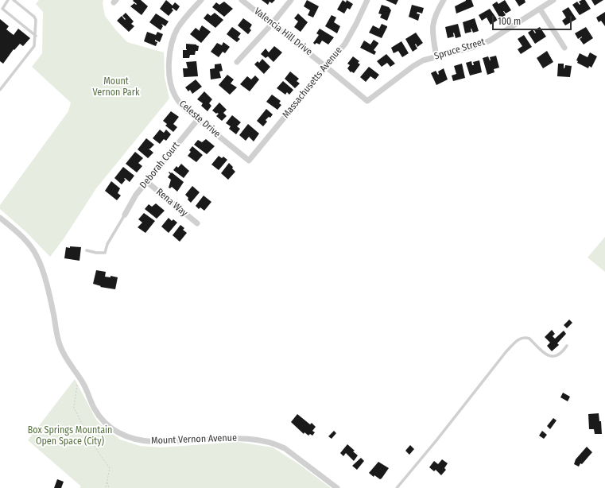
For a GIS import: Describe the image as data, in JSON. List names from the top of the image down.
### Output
{
  "streets": {
    "street": [
      "Valencia Hill Drive",
      "Spruce Street",
      "Massachusetts Avenue",
      "Celeste Drive",
      "Deborah Court",
      "Rena Way",
      "Mount Vernon Avenue"
    ]
  },
  "crossings": [
    ["Valencia Hill Drive", "Spruce Street"],
    ["Valencia Hill Drive", "Massachusetts Avenue"],
    ["Massachusetts Avenue", "Celeste Drive"],
    ["Celeste Drive", "Deborah Court"],
    ["Deborah Court", "Rena Way"]
  ],
  "parks": ["Mount Vernon Park", "Box Springs Mountain Open Space (City)"],
  "scale_bar": "100 m"
}
